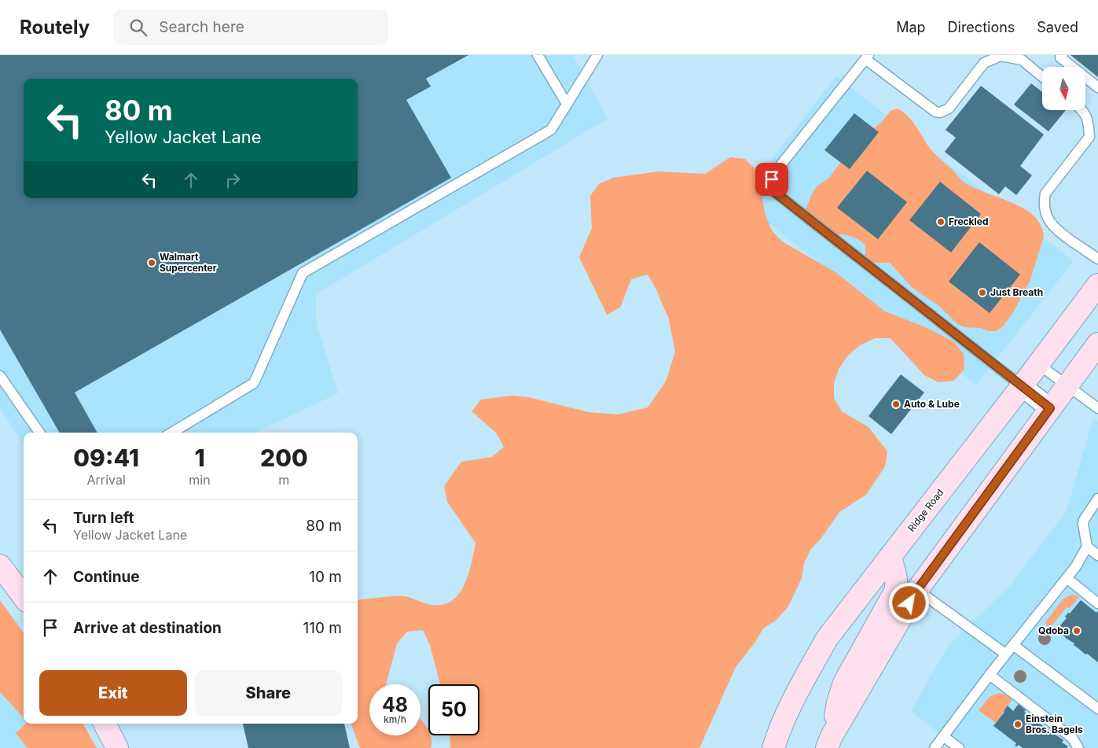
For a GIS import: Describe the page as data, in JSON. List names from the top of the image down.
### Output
{
  "streets": {
    "main road": ["Ridge Road"]
  },
  "places": [
    "Freckled",
    "Walmart Supercenter",
    "Just Breath",
    "Auto & Lube",
    "Qdoba",
    "Einstein Bros. Bagels"
  ],
  "north": "bottom",
  "page": {
    "header": "Routely",
    "search": "Search here",
    "nav": ["Map", "Directions", "Saved"],
    "turn": ["80 m", "Yellow Jacket Lane"],
    "eta": [
      "09:41",
      "Arrival",
      "1",
      "min",
      "200",
      "m"
    ],
    "list": [
      {
        "name": "Turn left",
        "note": "Yellow Jacket Lane",
        "value": "80 m"
      },
      {
        "name": "Continue",
        "value": "10 m"
      },
      {
        "name": "Arrive at destination",
        "value": "110 m"
      }
    ],
    "buttons": ["Exit", "Share"],
    "speed": "48 km/h",
    "limit": "50"
  }
}
